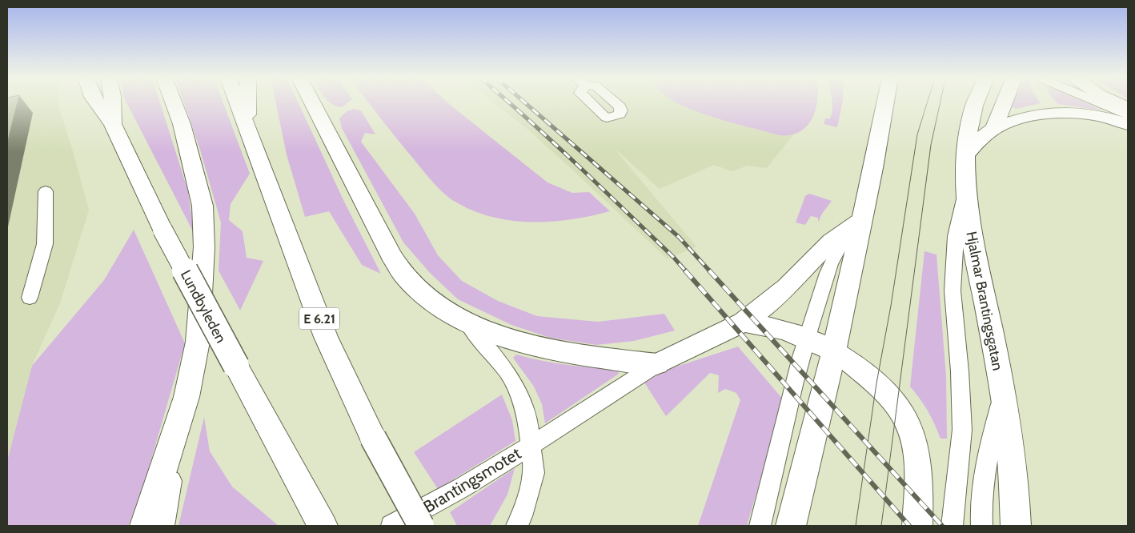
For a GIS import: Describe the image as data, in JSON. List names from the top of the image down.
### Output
{
  "streets": {
    "main road": ["Hjalmar Brantingsgatan", "Lundbyleden", "E 6.21"],
    "lane": ["Brantingsmotet"]
  }
}
